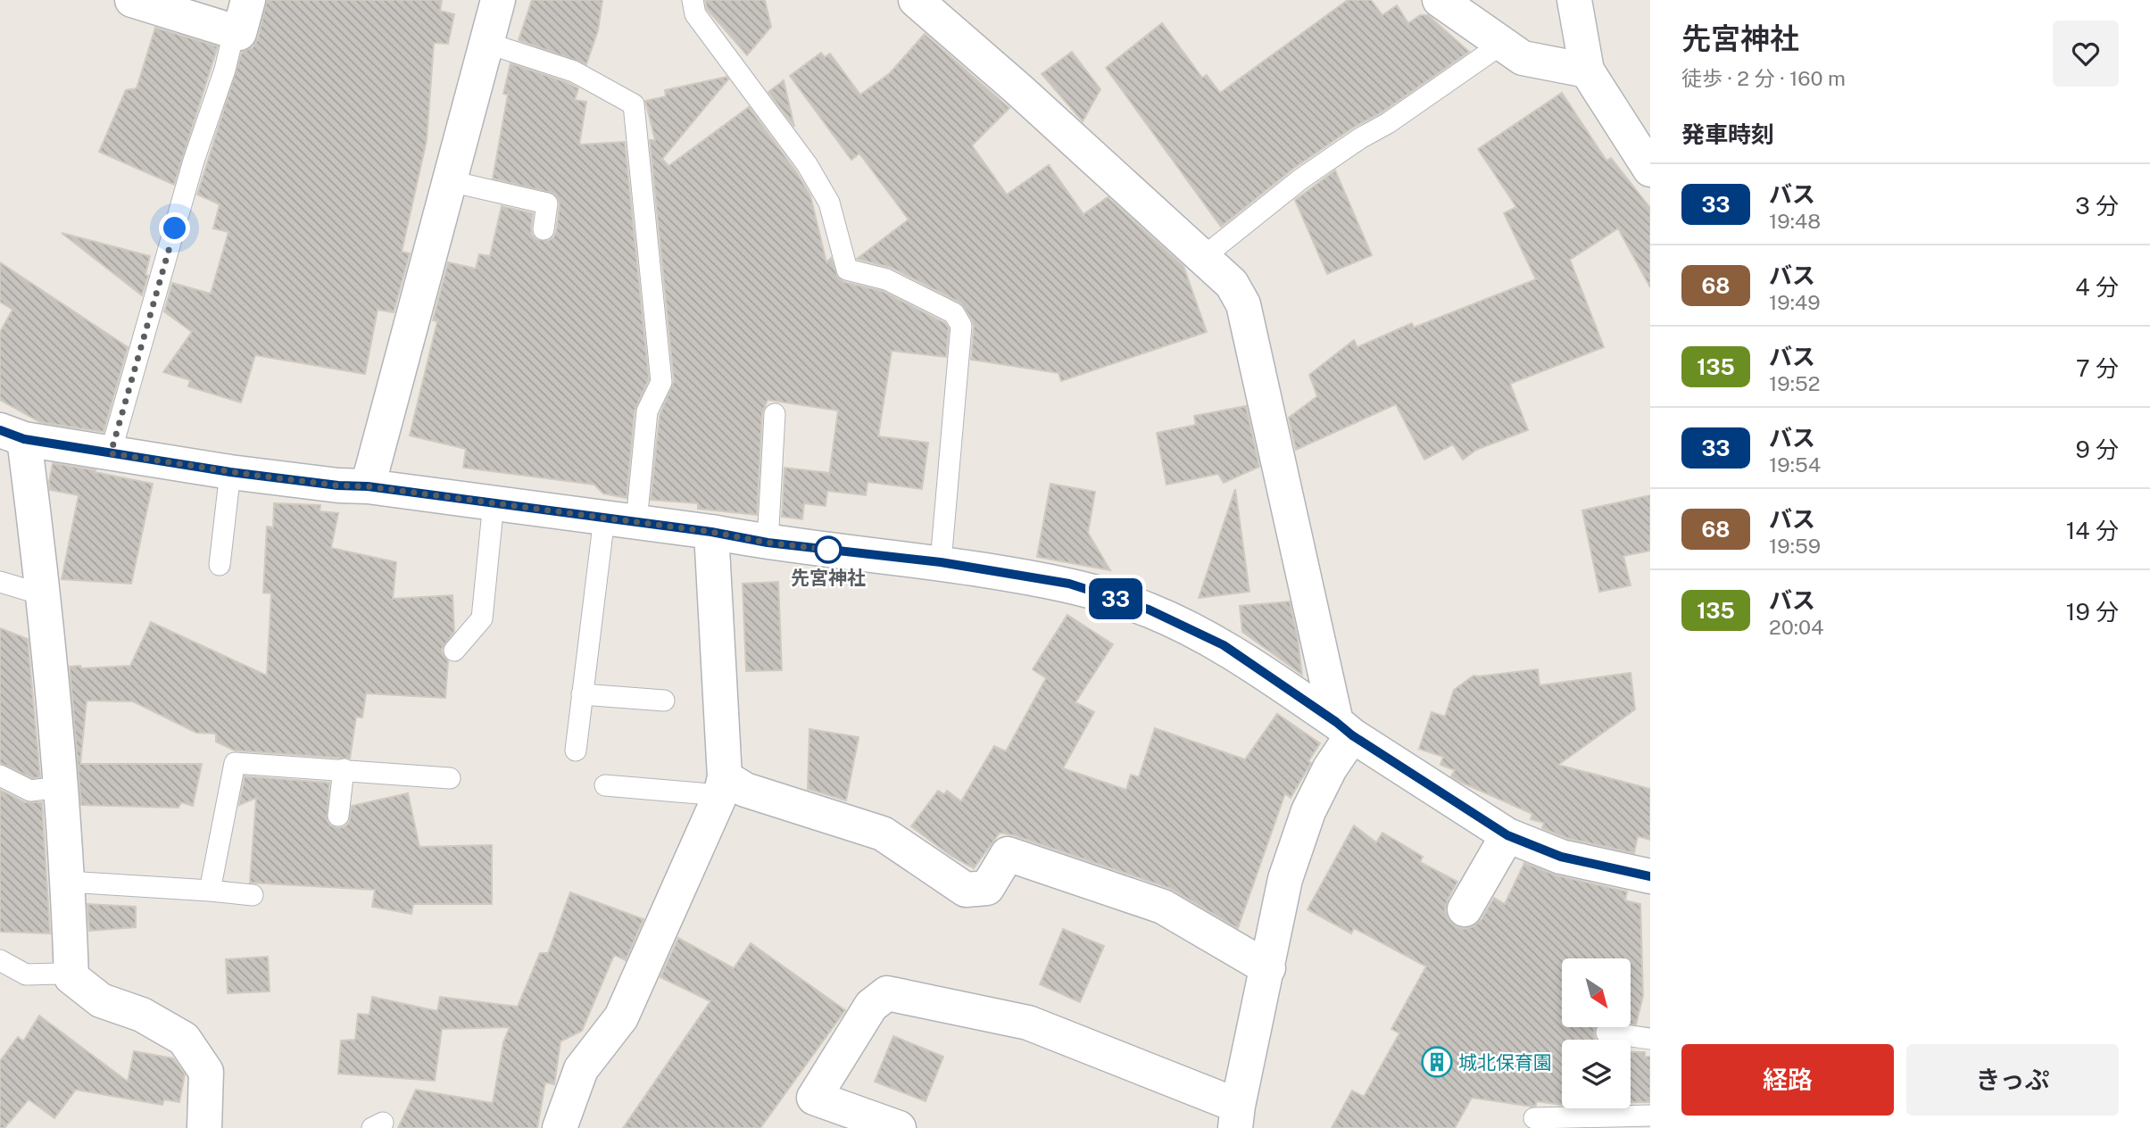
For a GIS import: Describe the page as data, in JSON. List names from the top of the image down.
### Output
{
  "places": {
    "other": ["先宮神社"],
    "building": ["城北保育園"]
  },
  "lines": ["bus line 33"],
  "north": "bottom right",
  "page": {
    "on_map": "33",
    "heading": [
      ["先宮神社", "徒歩 · 2 分 · 160 m"],
      "発車時刻"
    ],
    "list": [
      {
        "mark": "33",
        "name": "バス",
        "note": "19:48",
        "value": "3 分"
      },
      {
        "mark": "68",
        "name": "バス",
        "note": "19:49",
        "value": "4 分"
      },
      {
        "mark": "135",
        "name": "バス",
        "note": "19:52",
        "value": "7 分"
      },
      {
        "mark": "33",
        "name": "バス",
        "note": "19:54",
        "value": "9 分"
      },
      {
        "mark": "68",
        "name": "バス",
        "note": "19:59",
        "value": "14 分"
      },
      {
        "mark": "135",
        "name": "バス",
        "note": "20:04",
        "value": "19 分"
      }
    ],
    "buttons": ["経路", "きっぷ"]
  }
}
